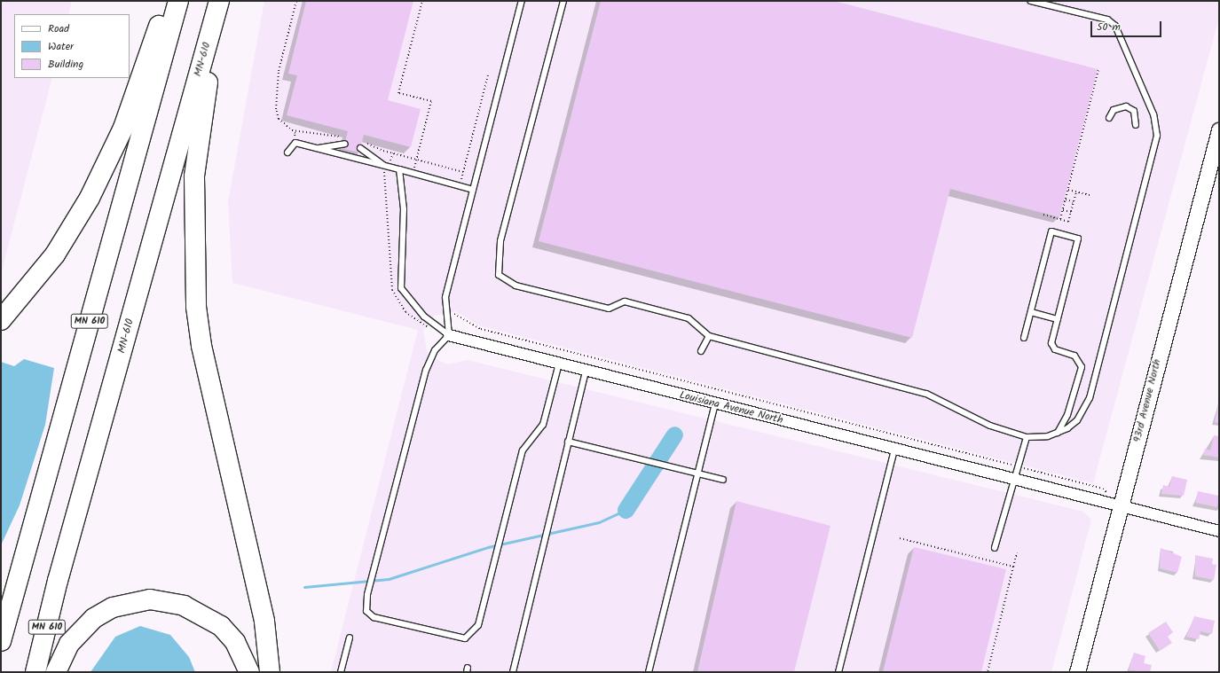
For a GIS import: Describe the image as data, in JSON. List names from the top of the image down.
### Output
{
  "streets": {
    "highway": ["MN-610", "MN 610"],
    "street": ["93rd Avenue North", "Louisiana Avenue North"]
  },
  "crossings": [
    ["93rd Avenue North", "Louisiana Avenue North"]
  ],
  "legend": ["Road", "Water", "Building"],
  "scale_bar": "50 m"
}
